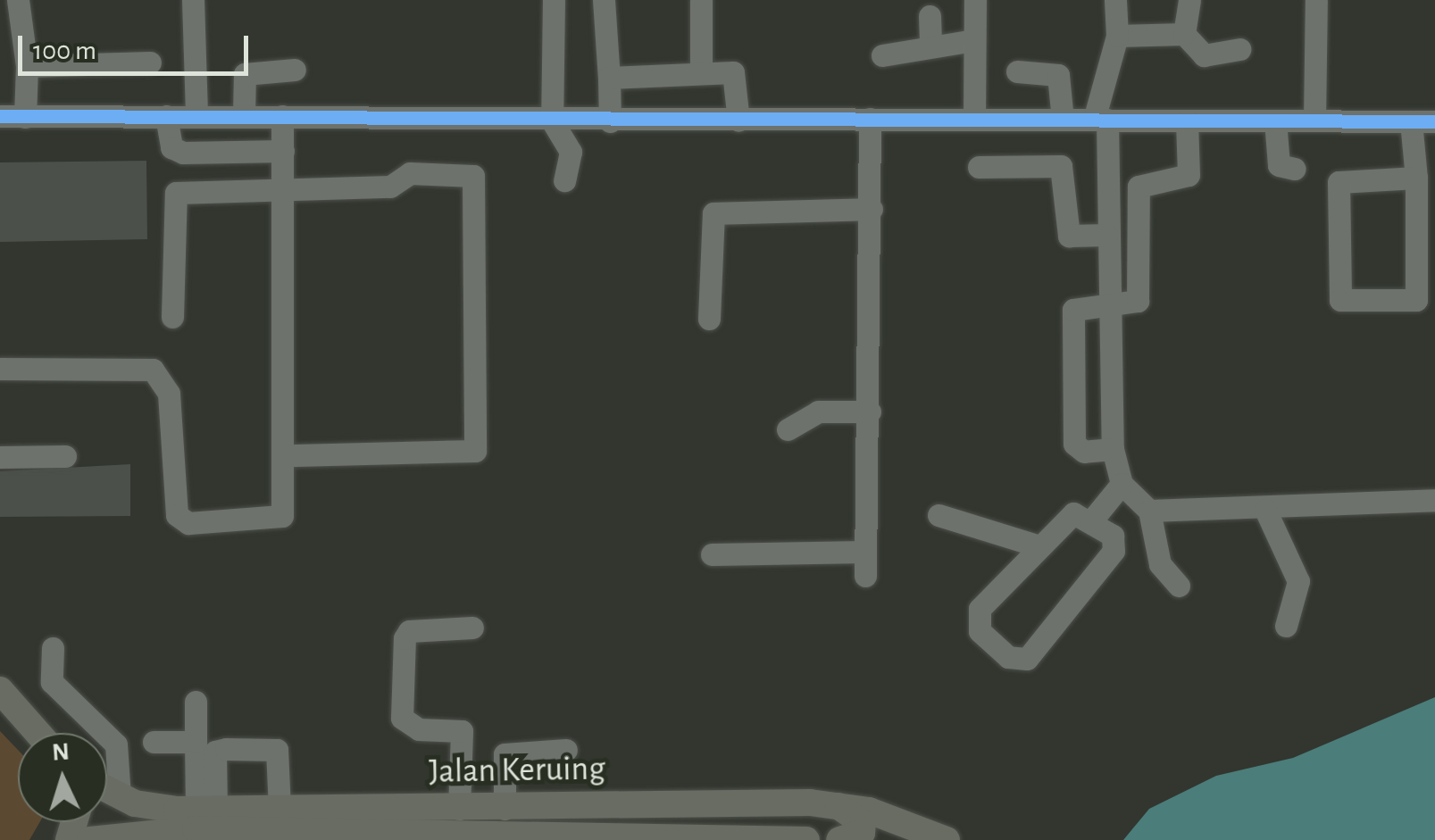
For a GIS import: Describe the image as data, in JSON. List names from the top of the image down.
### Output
{
  "streets": {
    "main road": ["Jalan Keruing"]
  },
  "scale_bar": "100 m",
  "north": "top"
}
